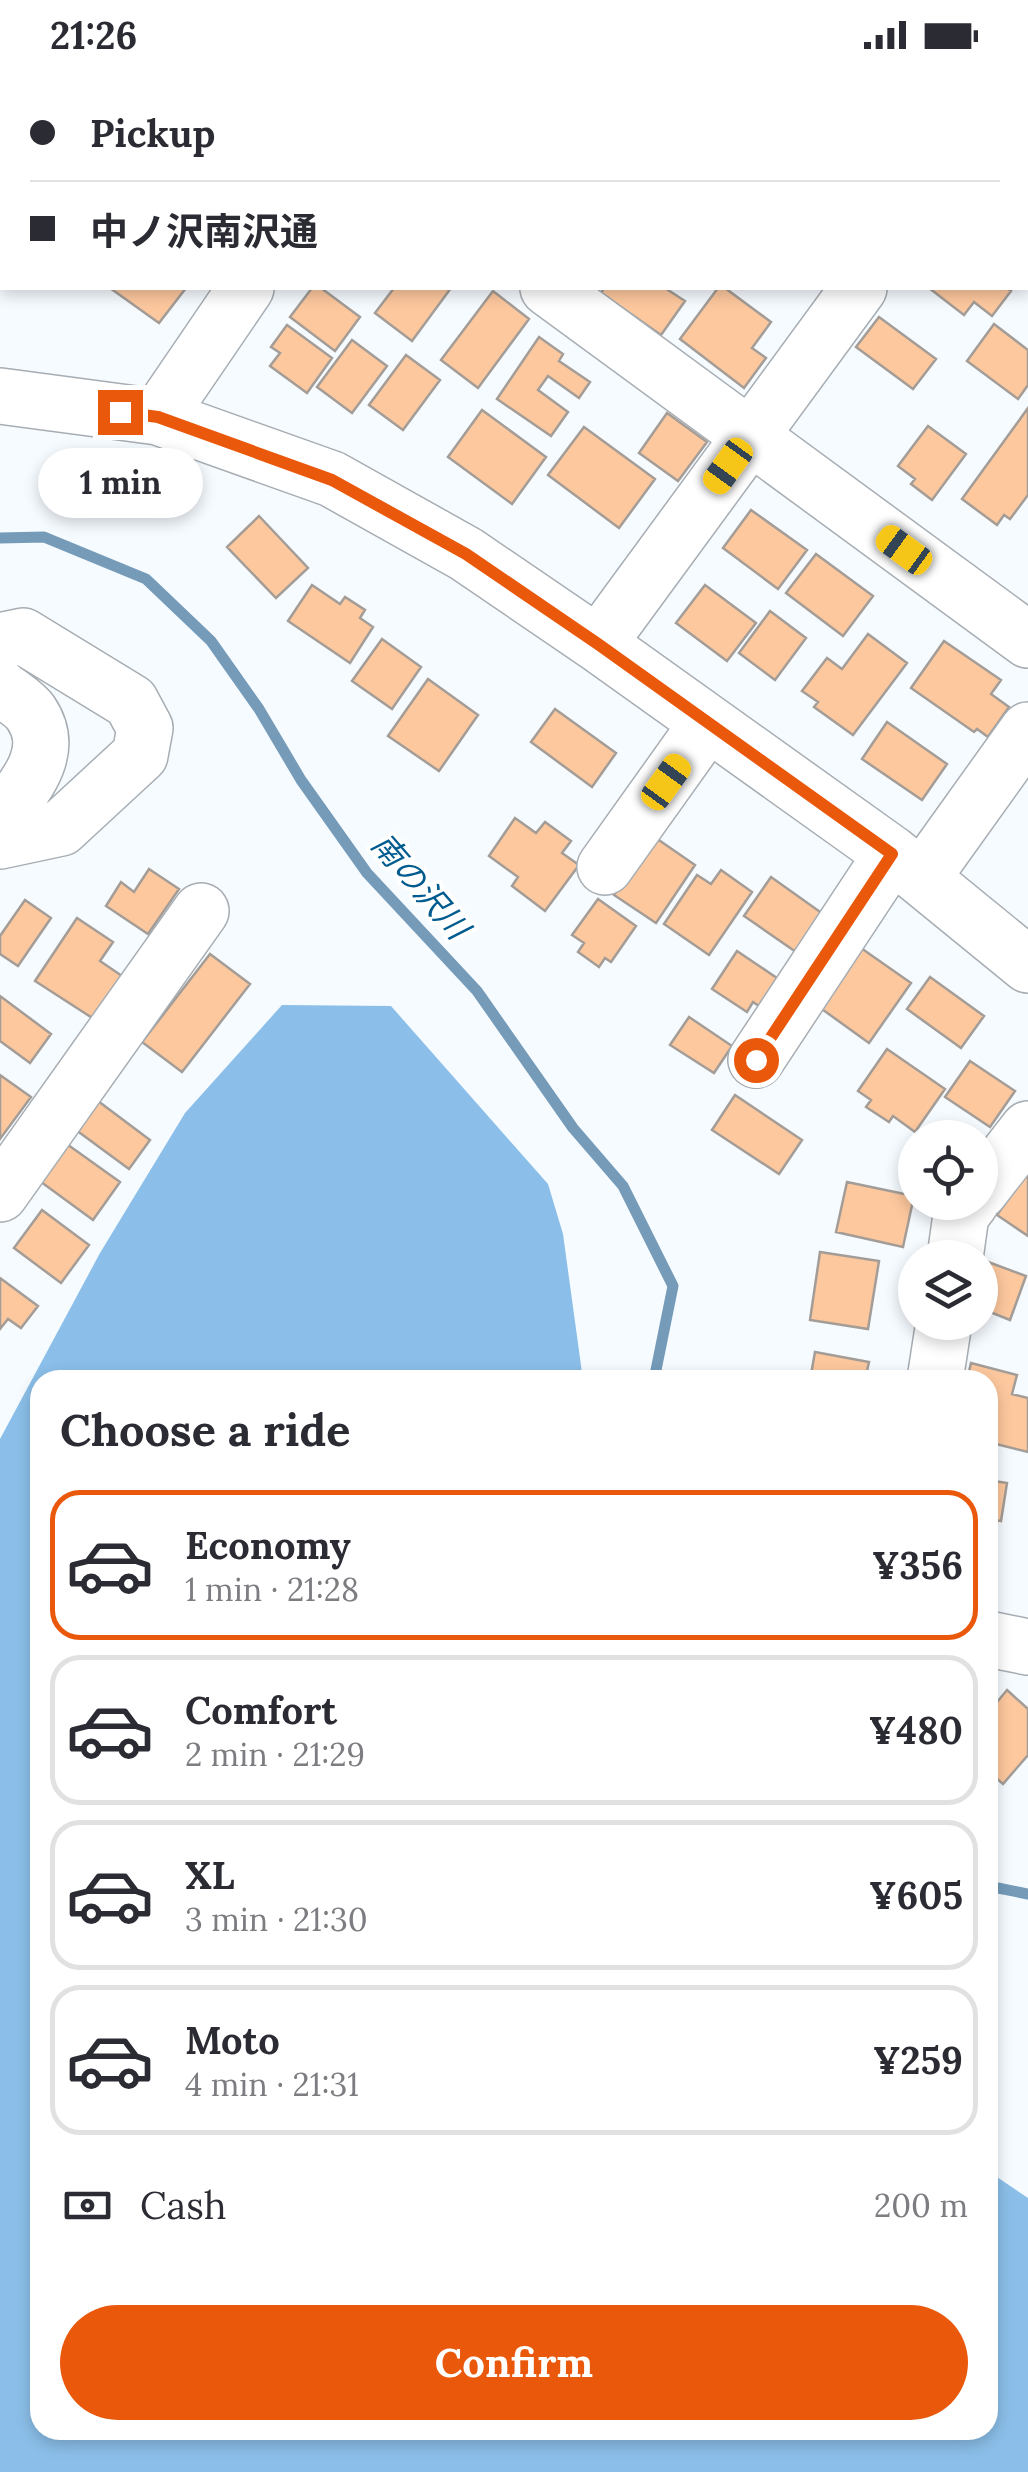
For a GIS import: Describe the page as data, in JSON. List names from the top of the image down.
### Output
{
  "water": ["南の沢川"],
  "page": {
    "status": "21:26",
    "banner": ["Pickup", "中ノ沢南沢通"],
    "bubble": "1 min",
    "heading": "Choose a ride",
    "list": [
      {
        "name": "Economy",
        "note": "1 min · 21:28",
        "value": "¥356"
      },
      {
        "name": "Comfort",
        "note": "2 min · 21:29",
        "value": "¥480"
      },
      {
        "name": "XL",
        "note": "3 min · 21:30",
        "value": "¥605"
      },
      {
        "name": "Moto",
        "note": "4 min · 21:31",
        "value": "¥259"
      }
    ],
    "pay": ["Cash", "200 m"],
    "buttons": "Confirm"
  }
}
